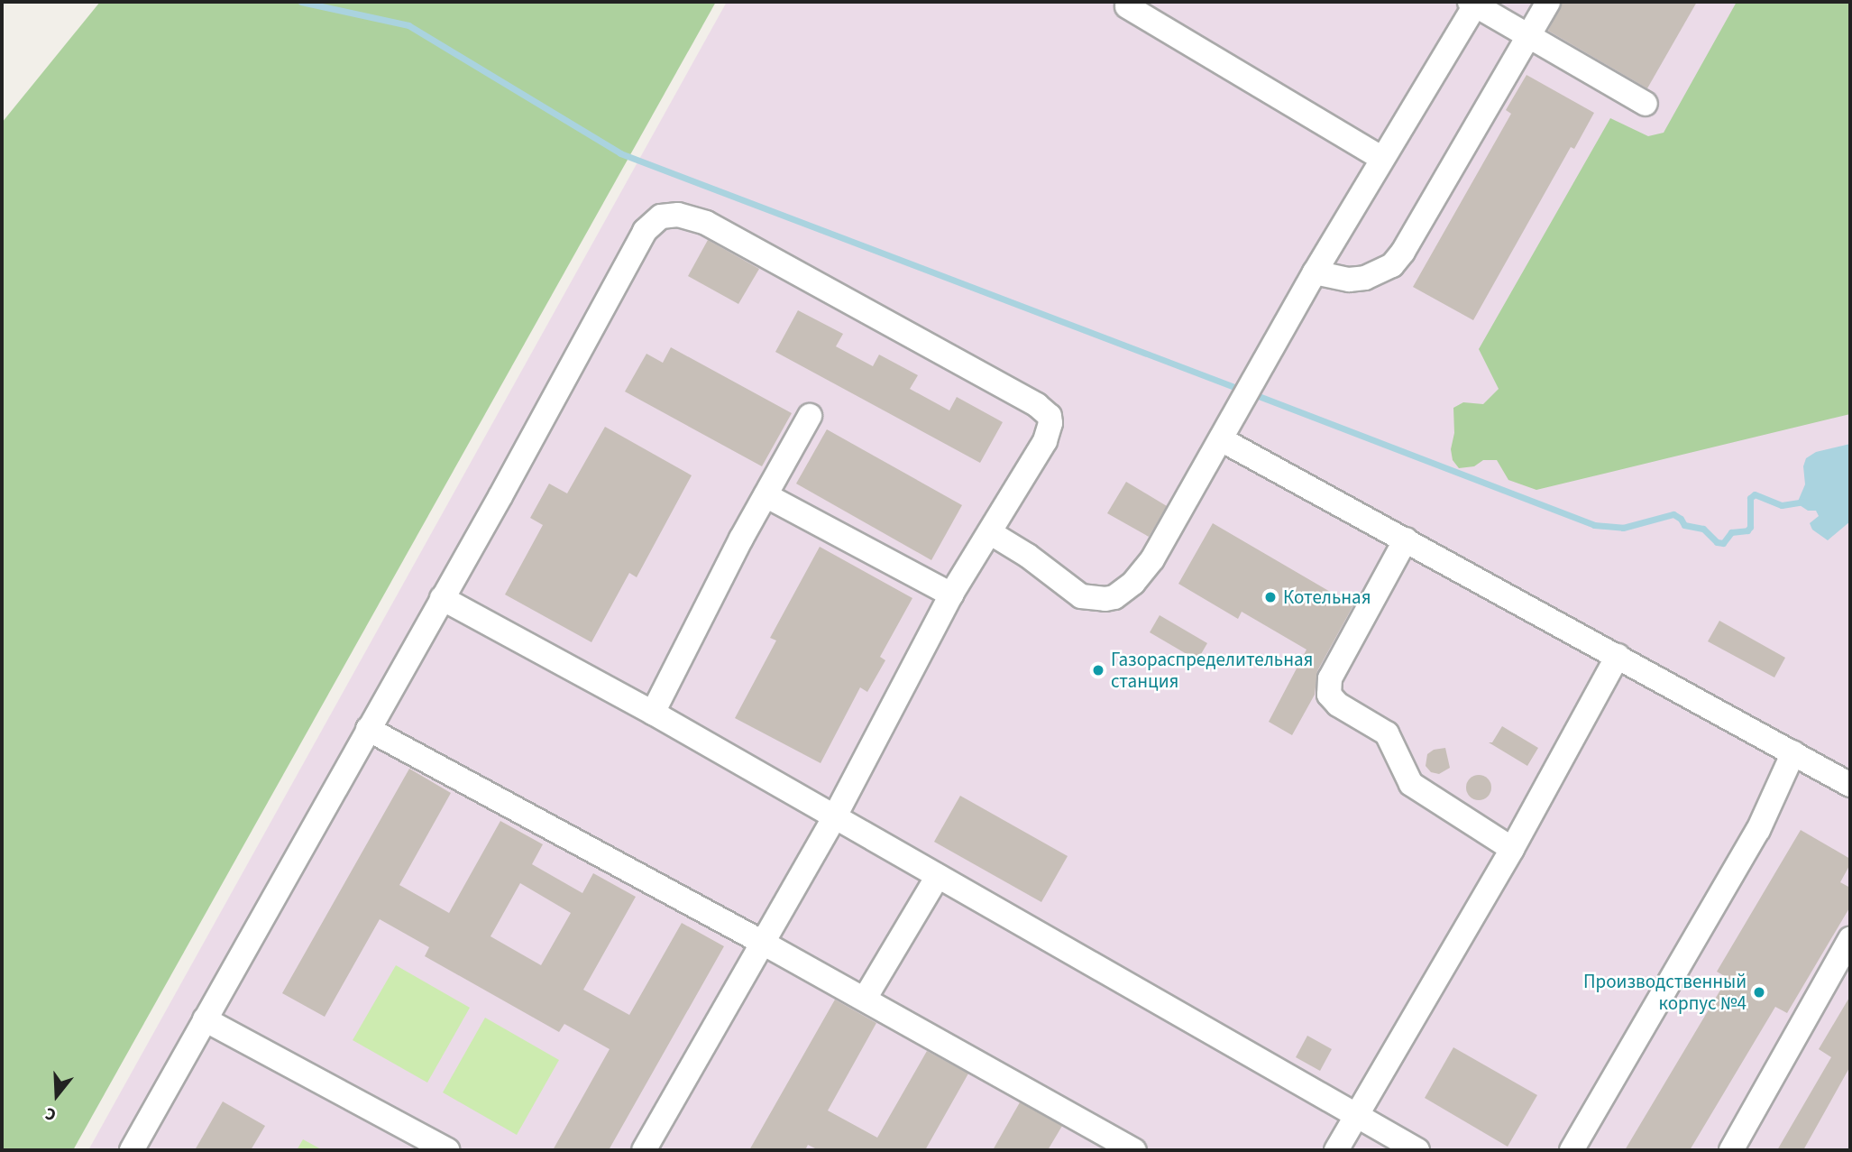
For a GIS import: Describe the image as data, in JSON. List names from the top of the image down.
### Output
{
  "places": ["Котельная", "Газораспределительная станция", "Производственный корпус №4"],
  "north": "bottom"
}
